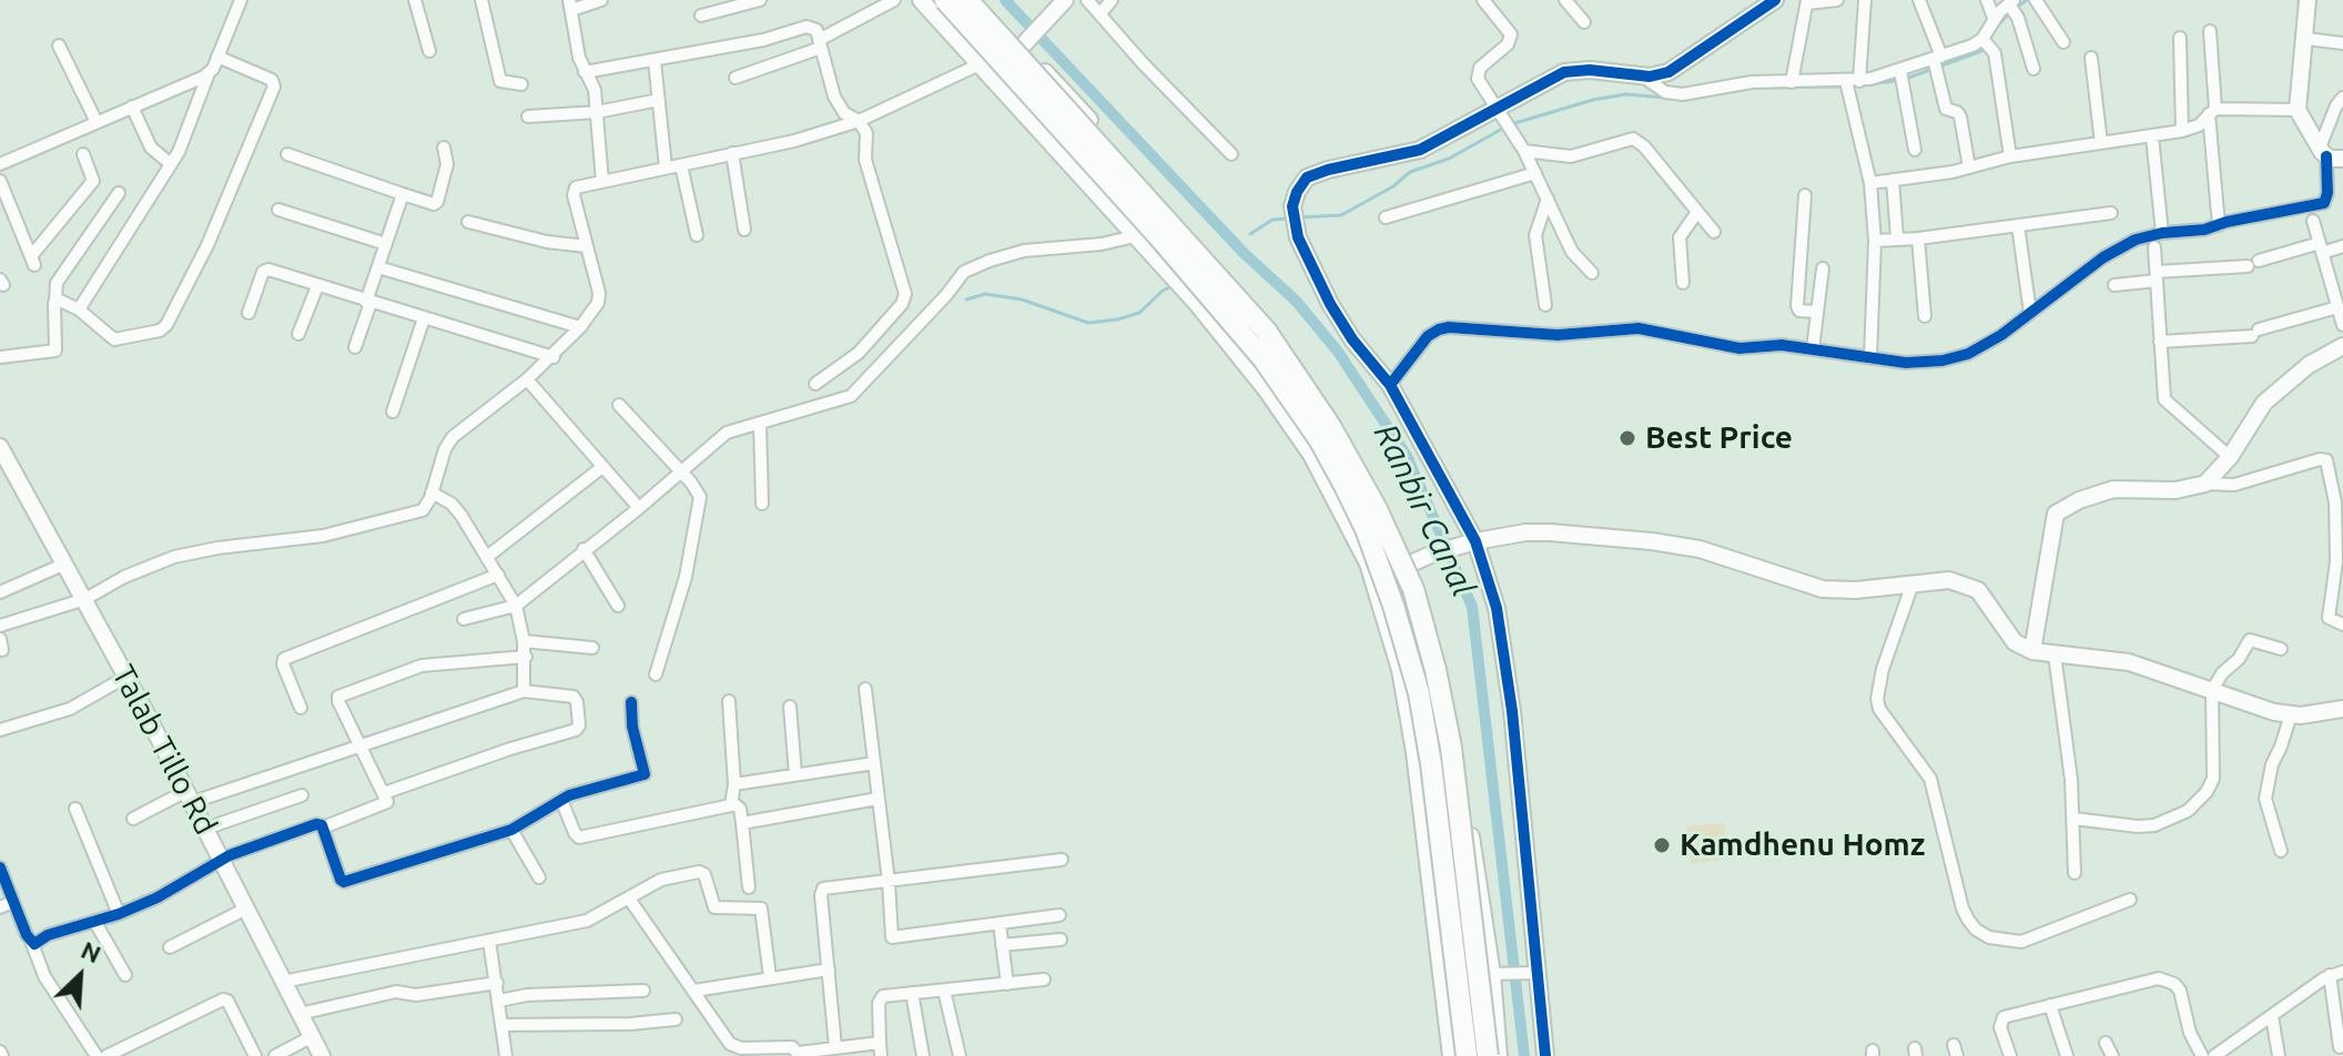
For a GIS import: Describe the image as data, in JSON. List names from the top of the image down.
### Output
{
  "streets": {
    "street": ["Talab Tillo Rd"]
  },
  "water": ["Ranbir Canal"],
  "places": ["Best Price", "Kamdhenu Homz"],
  "north": "top right"
}
